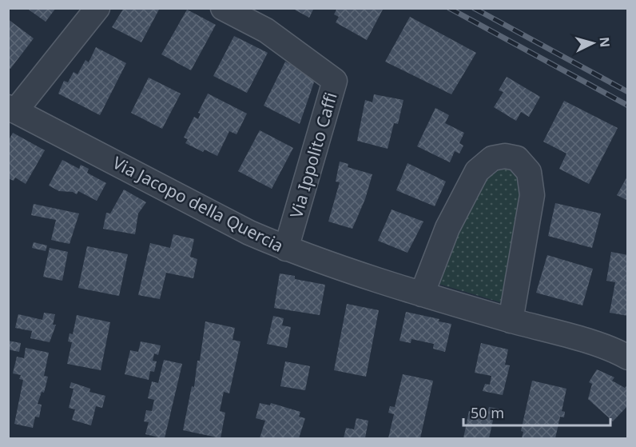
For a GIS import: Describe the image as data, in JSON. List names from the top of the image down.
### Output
{
  "streets": {
    "street": ["Via Ippolito Caffi", "Via Jacopo della Quercia"]
  },
  "crossings": [
    ["Via Ippolito Caffi", "Via Jacopo della Quercia"]
  ],
  "scale_bar": "50 m",
  "north": "right"
}
